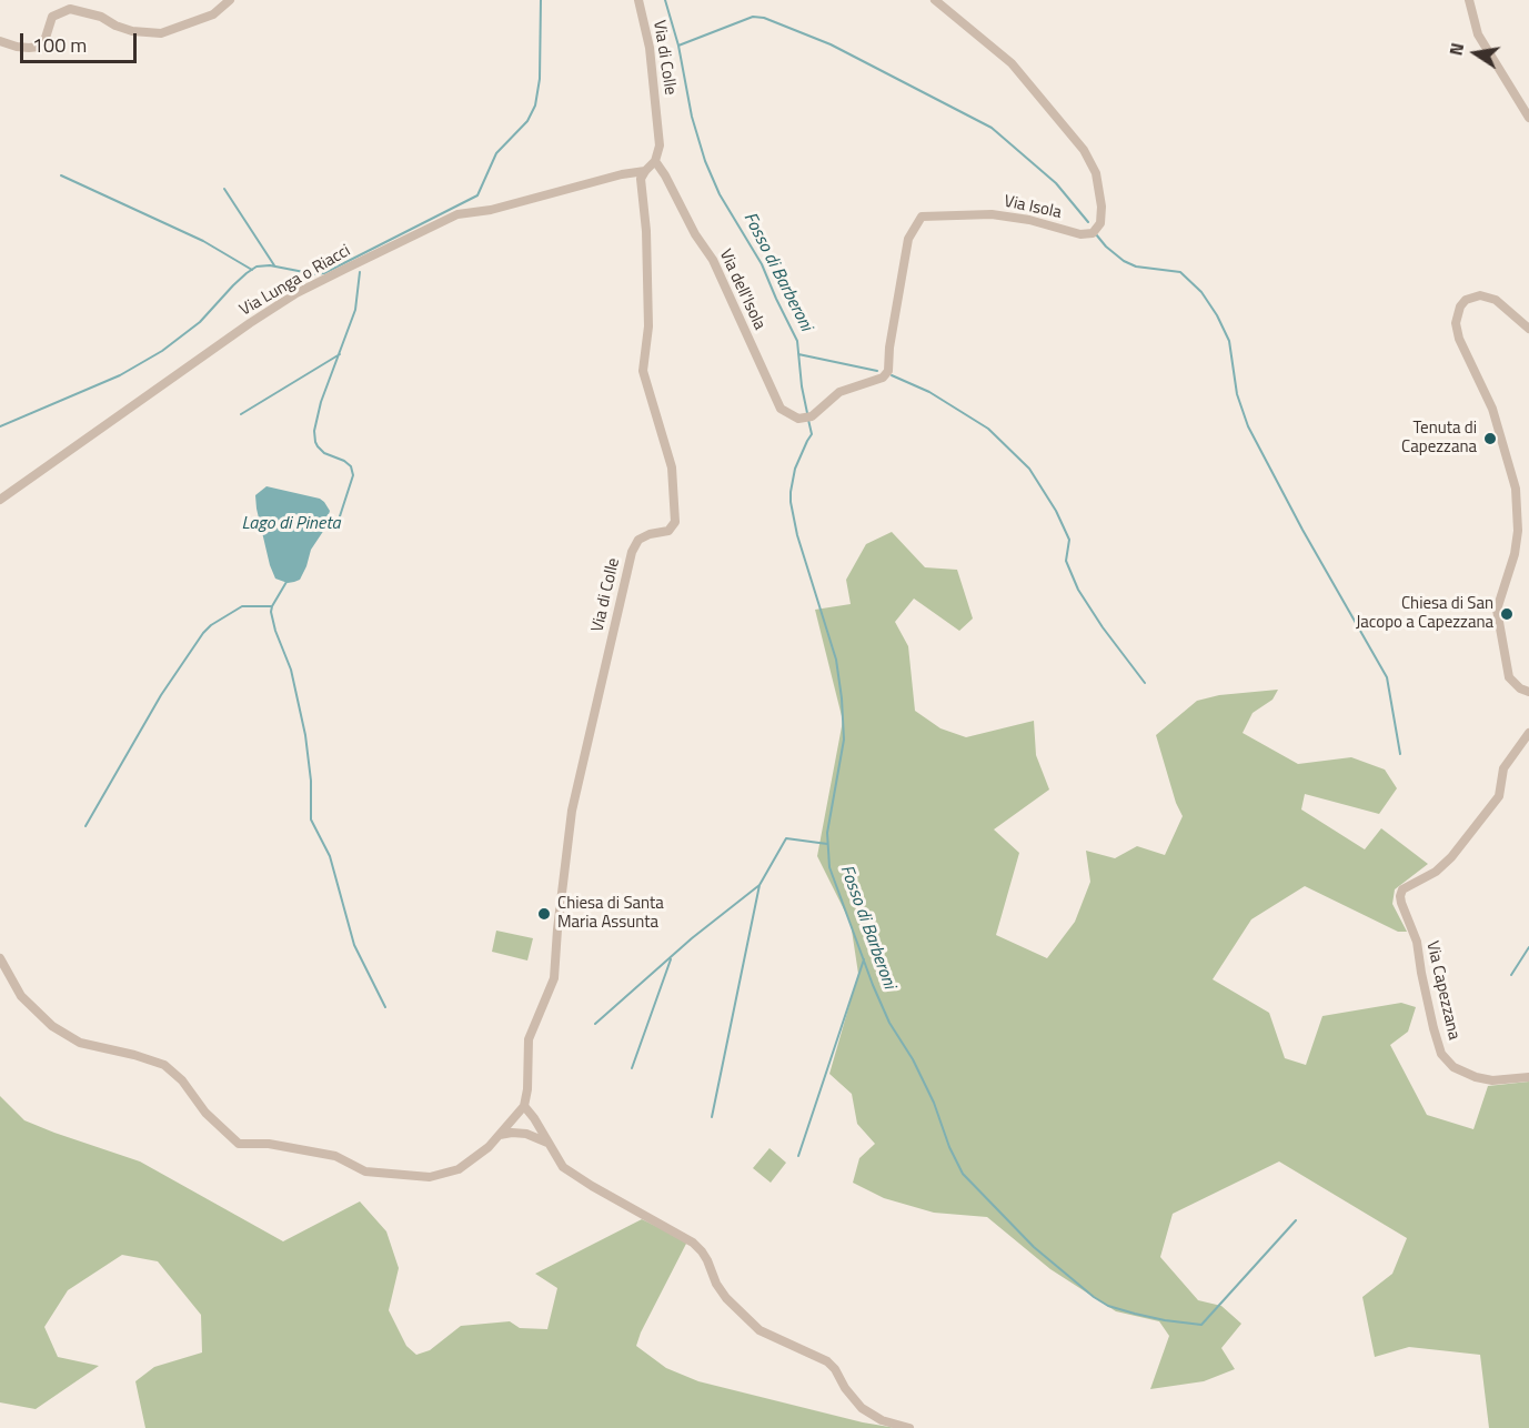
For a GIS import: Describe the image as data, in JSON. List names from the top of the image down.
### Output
{
  "streets": {
    "street": [
      "Via di Colle",
      "Via Isola",
      "Via Lunga o Riacci",
      "Via dell'Isola",
      "Via Capezzana"
    ]
  },
  "crossings": [
    ["Via di Colle", "Via Lunga o Riacci"],
    ["Via di Colle", "Via dell'Isola"],
    ["Via Isola", "Via dell'Isola"]
  ],
  "water": ["Fosso di Barberoni", "Lago di Pineta"],
  "places": ["Tenuta di Capezzana", "Chiesa di San Jacopo a Capezzana", "Chiesa di Santa Maria Assunta"],
  "scale_bar": "100 m",
  "north": "left"
}
